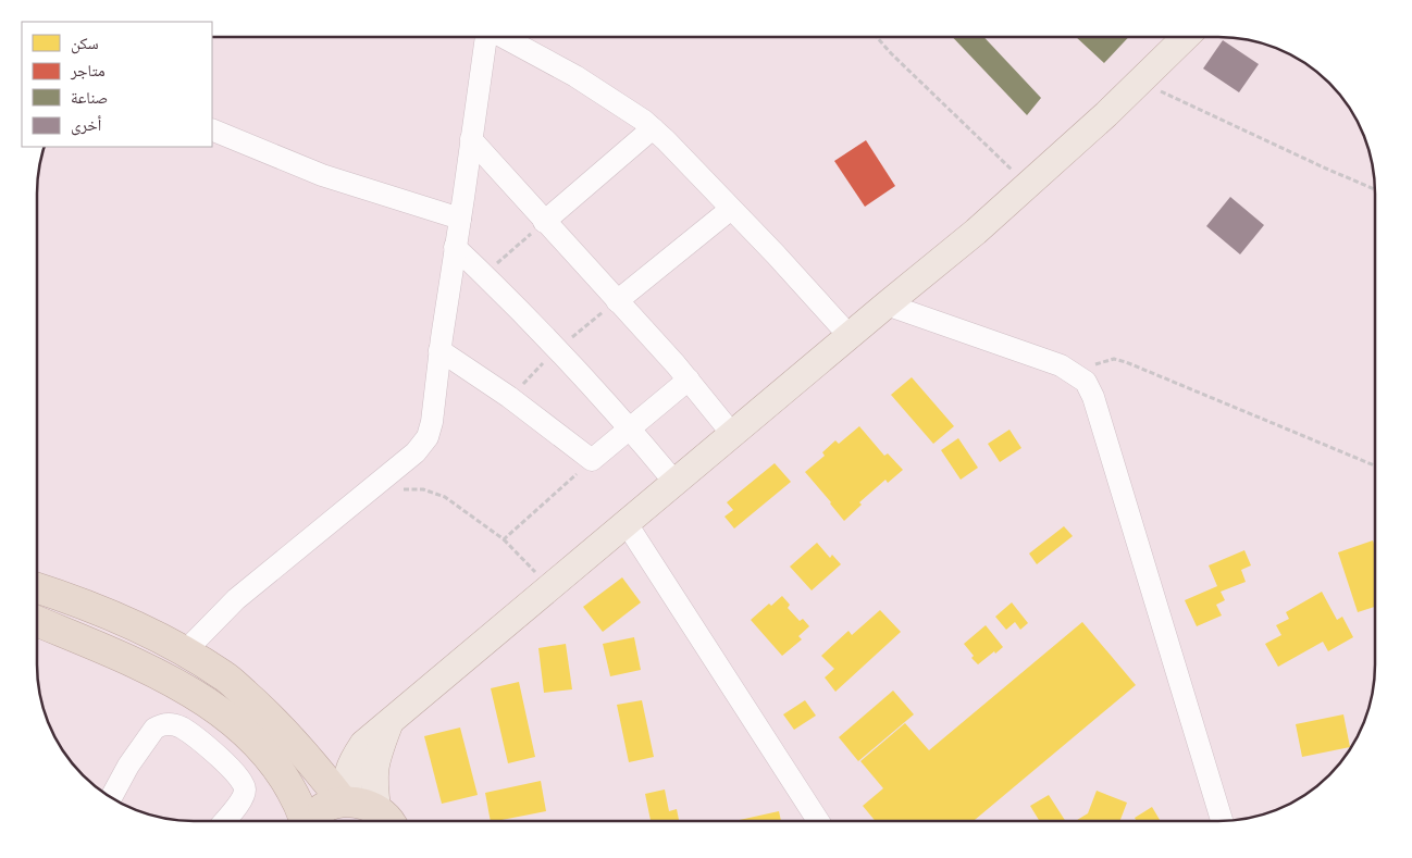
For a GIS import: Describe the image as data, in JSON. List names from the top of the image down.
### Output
{
  "legend": [
    "سكن",
    "متاجر",
    "صناعة",
    "أخرى"
  ]
}
